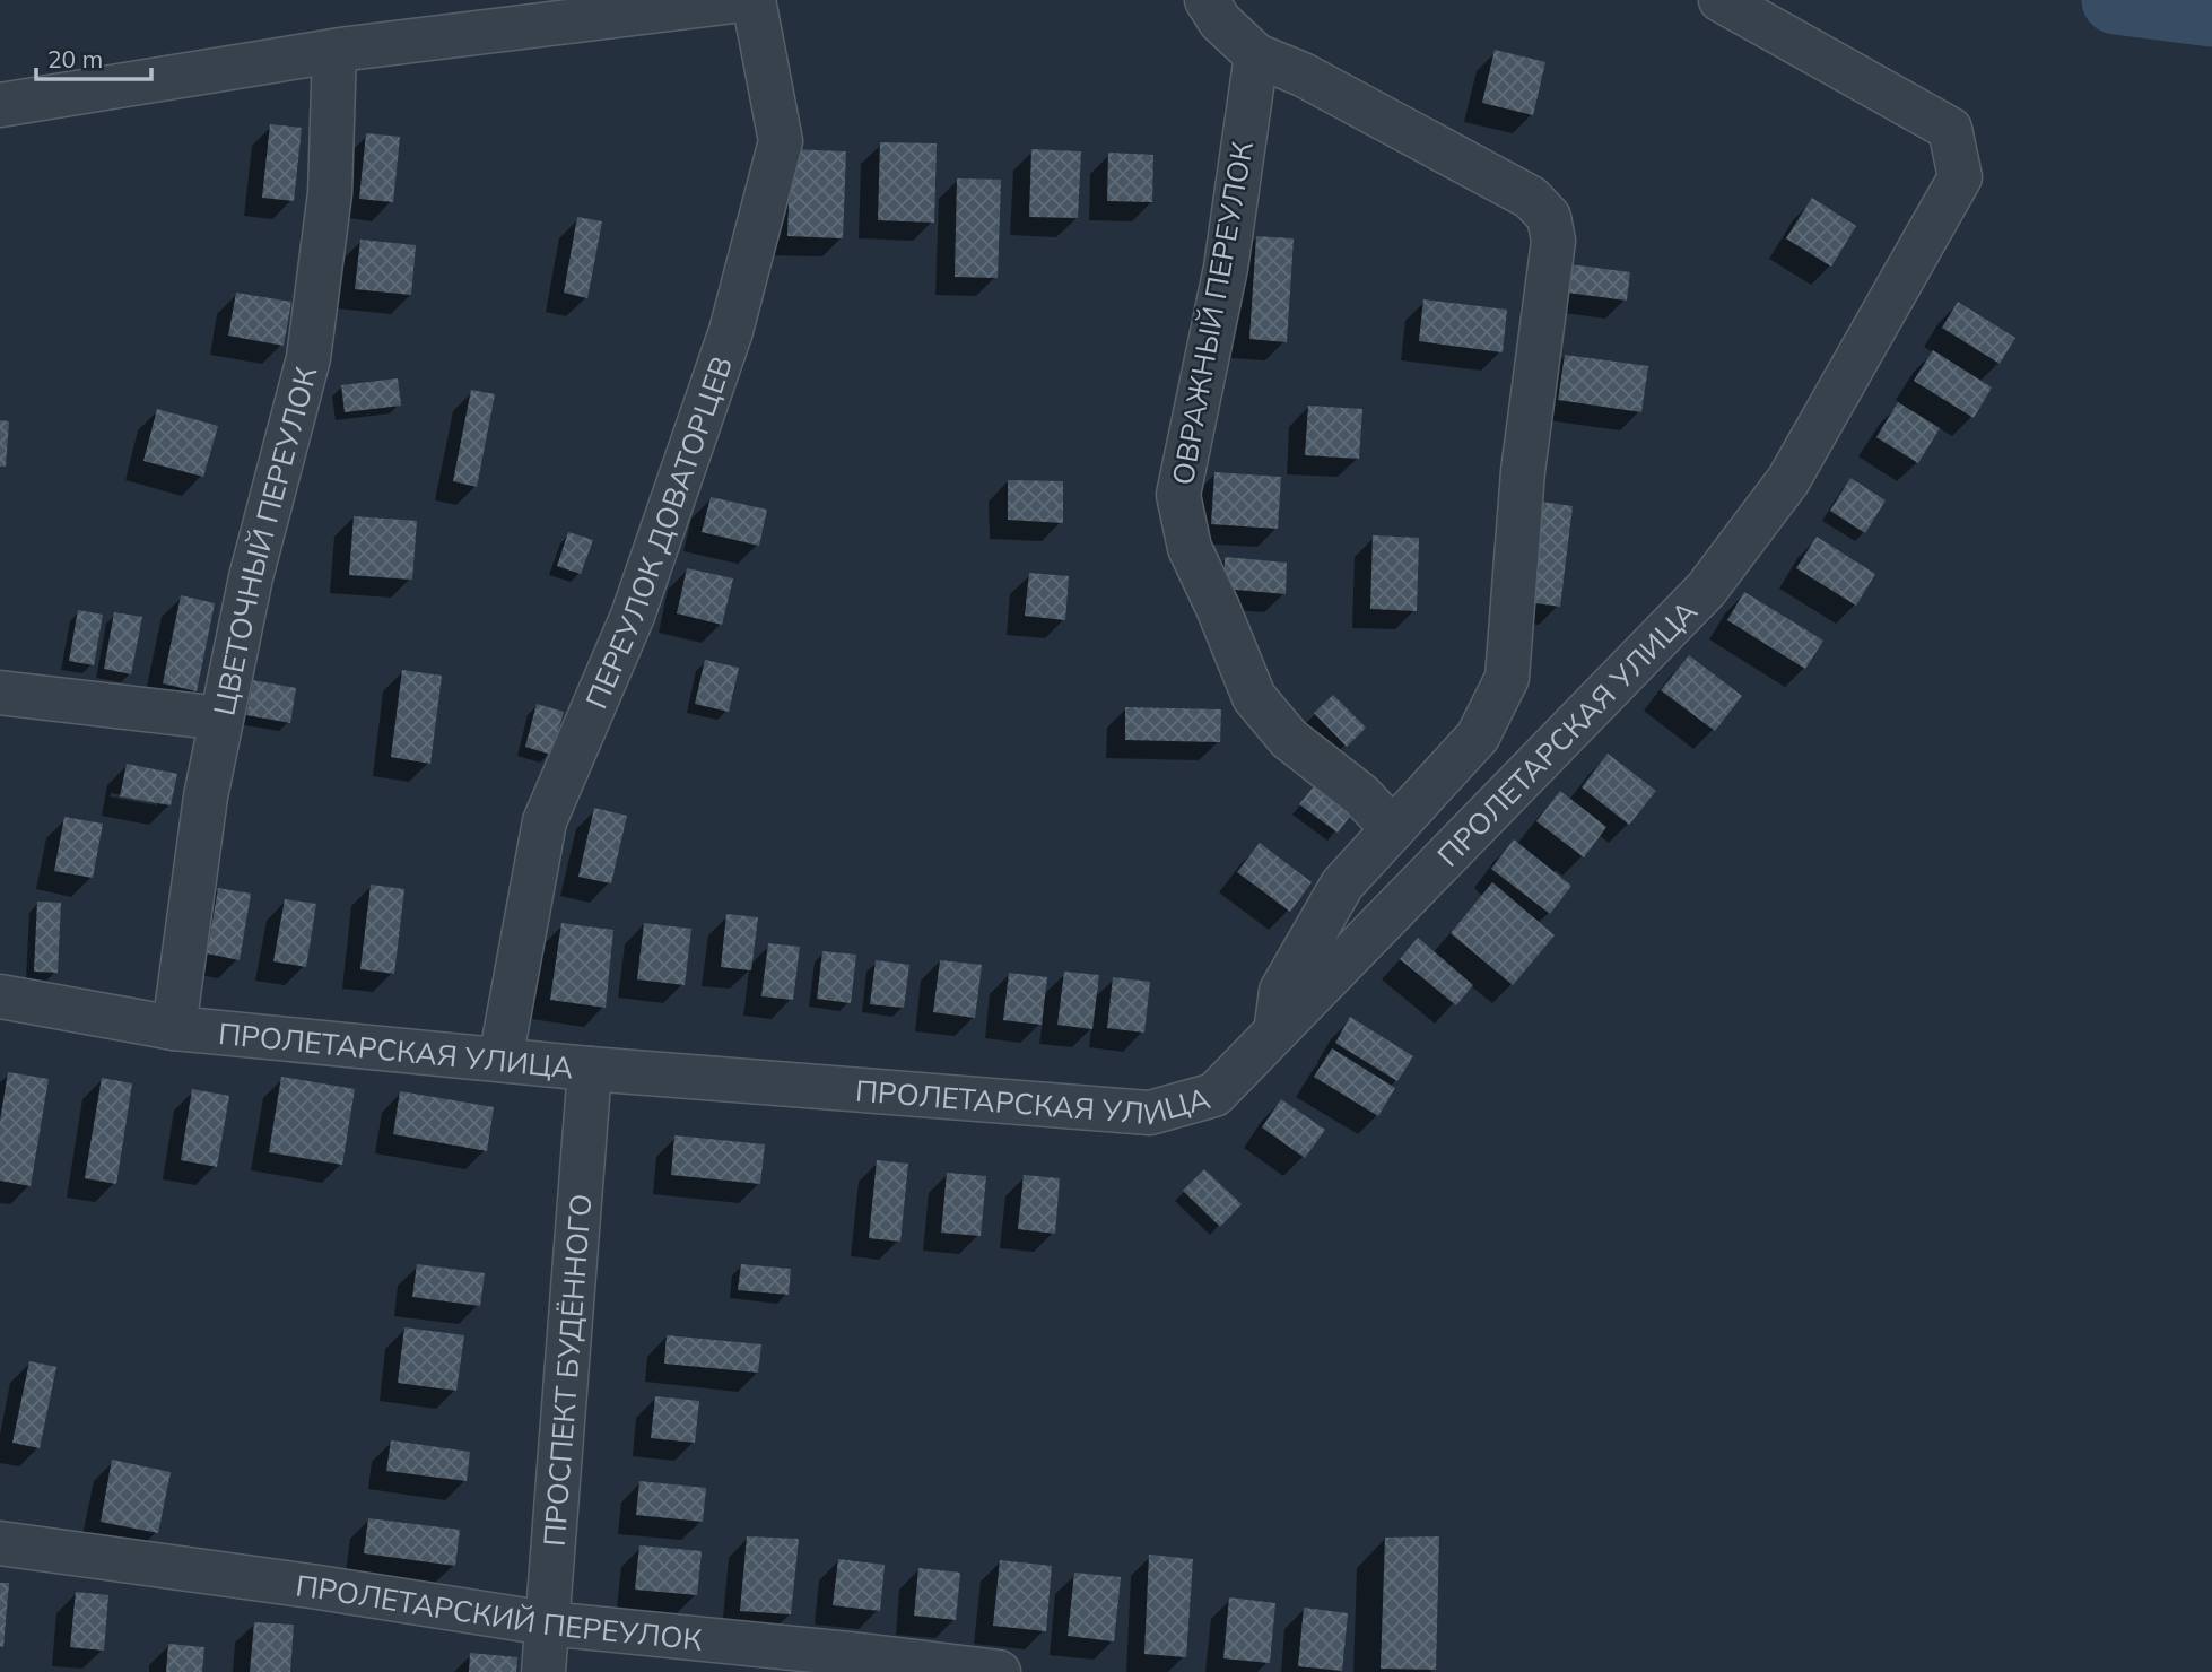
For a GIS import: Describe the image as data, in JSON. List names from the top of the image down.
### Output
{
  "streets": {
    "street": [
      "ОВРАЖНЫЙ ПЕРЕУЛОК",
      "ПЕРЕУЛОК ДОВАТОРЦЕВ",
      "ЦВЕТОЧНЫЙ ПЕРЕУЛОК",
      "ПРОЛЕТАРСКАЯ УЛИЦА",
      "ПРОСПЕКТ БУДЁННОГО",
      "ПРОЛЕТАРСКИЙ ПЕРЕУЛОК"
    ]
  },
  "crossings": [
    ["ПЕРЕУЛОК ДОВАТОРЦЕВ", "ПРОЛЕТАРСКАЯ УЛИЦА"],
    ["ЦВЕТОЧНЫЙ ПЕРЕУЛОК", "ПРОЛЕТАРСКАЯ УЛИЦА"],
    ["ПРОЛЕТАРСКАЯ УЛИЦА", "ПРОСПЕКТ БУДЁННОГО"],
    ["ПРОСПЕКТ БУДЁННОГО", "ПРОЛЕТАРСКИЙ ПЕРЕУЛОК"]
  ],
  "scale_bar": "20 m"
}
